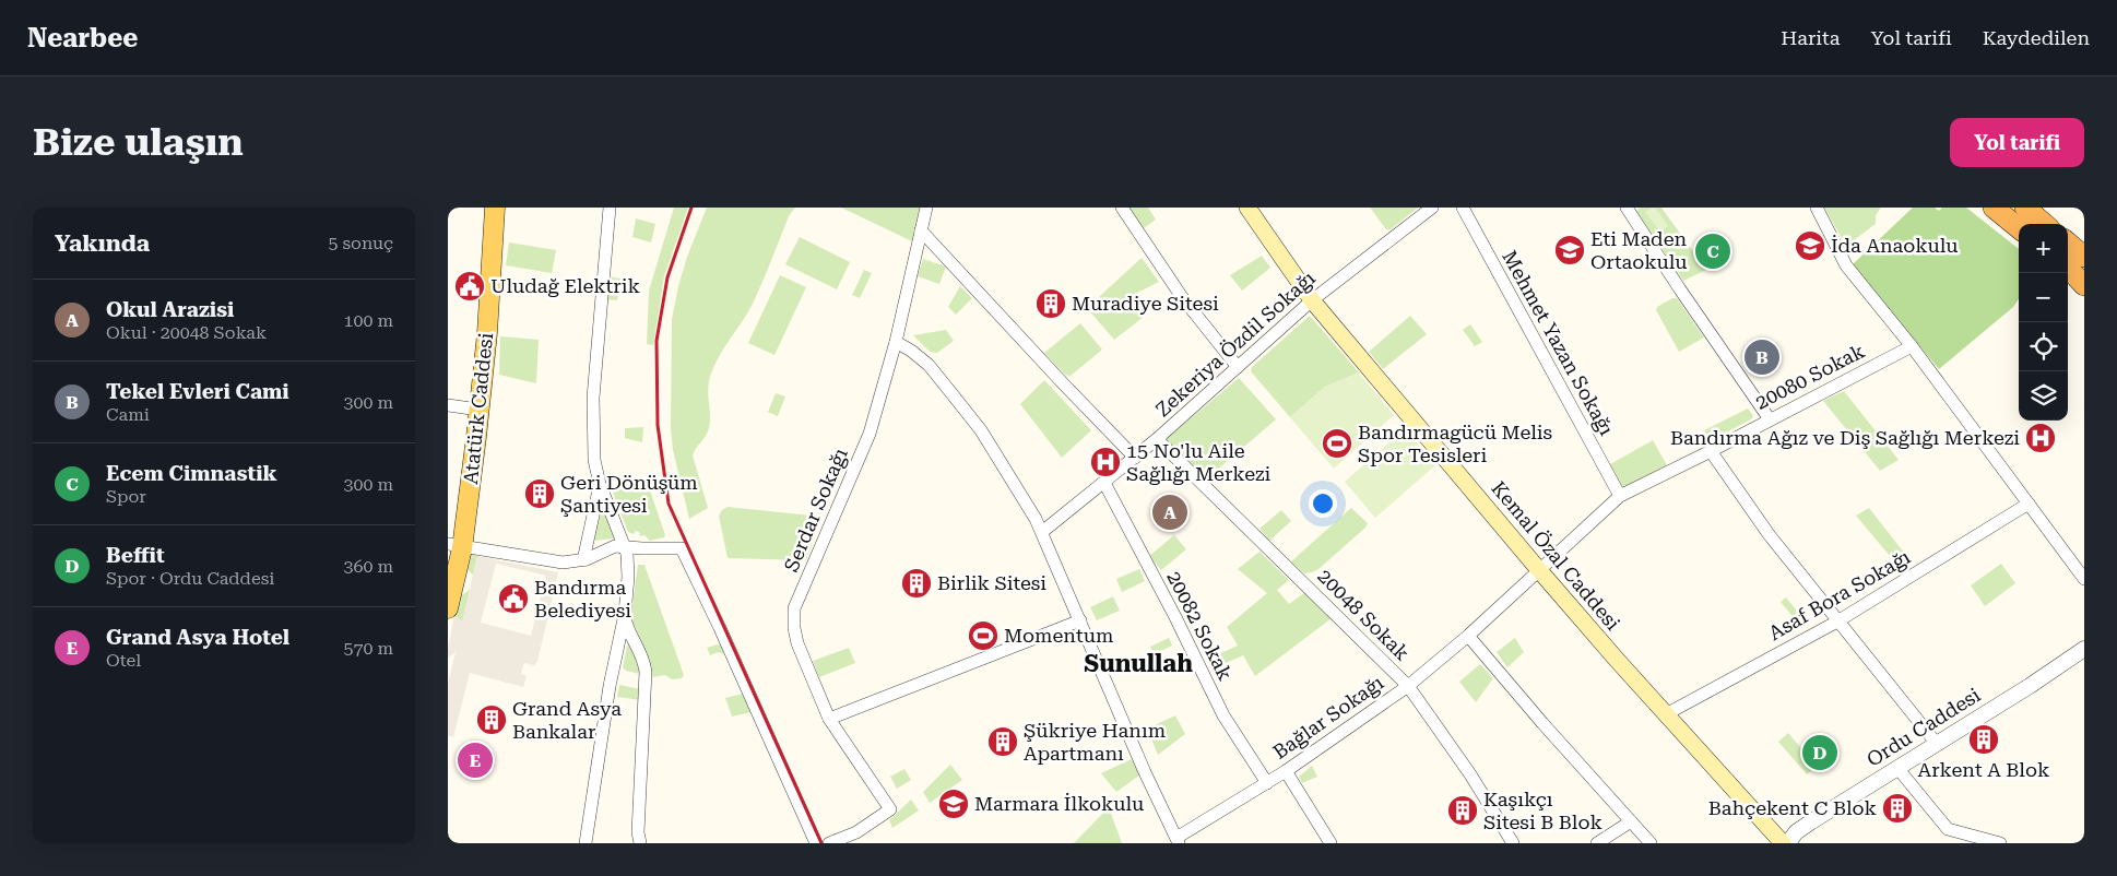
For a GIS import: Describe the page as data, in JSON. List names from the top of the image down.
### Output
{
  "streets": {
    "main road": ["Atatürk Caddesi", "Kemal Özal Caddesi"],
    "street": [
      "Mehmet Yazan Sokağı",
      "Zekeriya Özdil Sokağı",
      "20080 Sokak",
      "Serdar Sokağı",
      "Asaf Bora Sokağı",
      "20048 Sokak",
      "20082 Sokak",
      "Bağlar Sokağı",
      "Ordu Caddesi"
    ]
  },
  "crossings": [
    ["Mehmet Yazan Sokağı", "20080 Sokak"],
    ["Zekeriya Özdil Sokağı", "Kemal Özal Caddesi"],
    ["Zekeriya Özdil Sokağı", "20048 Sokak"],
    ["Zekeriya Özdil Sokağı", "20082 Sokak"],
    ["20080 Sokak", "Kemal Özal Caddesi"],
    ["20080 Sokak", "Bağlar Sokağı"],
    ["Kemal Özal Caddesi", "Asaf Bora Sokağı"],
    ["Kemal Özal Caddesi", "Bağlar Sokağı"],
    ["20048 Sokak", "Bağlar Sokağı"],
    ["20082 Sokak", "Bağlar Sokağı"]
  ],
  "districts": ["Sunullah"],
  "places": {
    "school or university": ["İda Anaokulu", "Eti Maden Ortaokulu", "Marmara İlkokulu"],
    "public building": ["Uludağ Elektrik", "Bandırma Belediyesi"],
    "building": [
      "Muradiye Sitesi",
      "Geri Dönüşüm Şantiyesi",
      "Birlik Sitesi",
      "Grand Asya Bankalar",
      "Arkent A Blok",
      "Şükriye Hanım Apartmanı",
      "Bahçekent C Blok",
      "Kaşıkçı Sitesi B Blok"
    ],
    "hospital": ["Bandırma Ağız ve Diş Sağlığı Merkezi", "15 No'lu Aile Sağlığı Merkezi"],
    "sports": ["Bandırmagücü Melis Spor Tesisleri", "Momentum"]
  },
  "page": {
    "header": "Nearbee",
    "nav": ["Harita", "Yol tarifi", "Kaydedilen"],
    "buttons": "Yol tarifi",
    "title": "Bize ulaşın",
    "heading": ["Yakında", "5 sonuç"],
    "map_buttons": ["+", "−"],
    "pins": [
      "C",
      "B",
      "A",
      "D",
      "E"
    ],
    "list": [
      {
        "mark": "A",
        "name": "Okul Arazisi",
        "note": "Okul · 20048 Sokak",
        "value": "100 m"
      },
      {
        "mark": "B",
        "name": "Tekel Evleri Cami",
        "note": "Cami",
        "value": "300 m"
      },
      {
        "mark": "C",
        "name": "Ecem Cimnastik",
        "note": "Spor",
        "value": "300 m"
      },
      {
        "mark": "D",
        "name": "Beffit",
        "note": "Spor · Ordu Caddesi",
        "value": "360 m"
      },
      {
        "mark": "E",
        "name": "Grand Asya Hotel",
        "note": "Otel",
        "value": "570 m"
      }
    ]
  }
}
